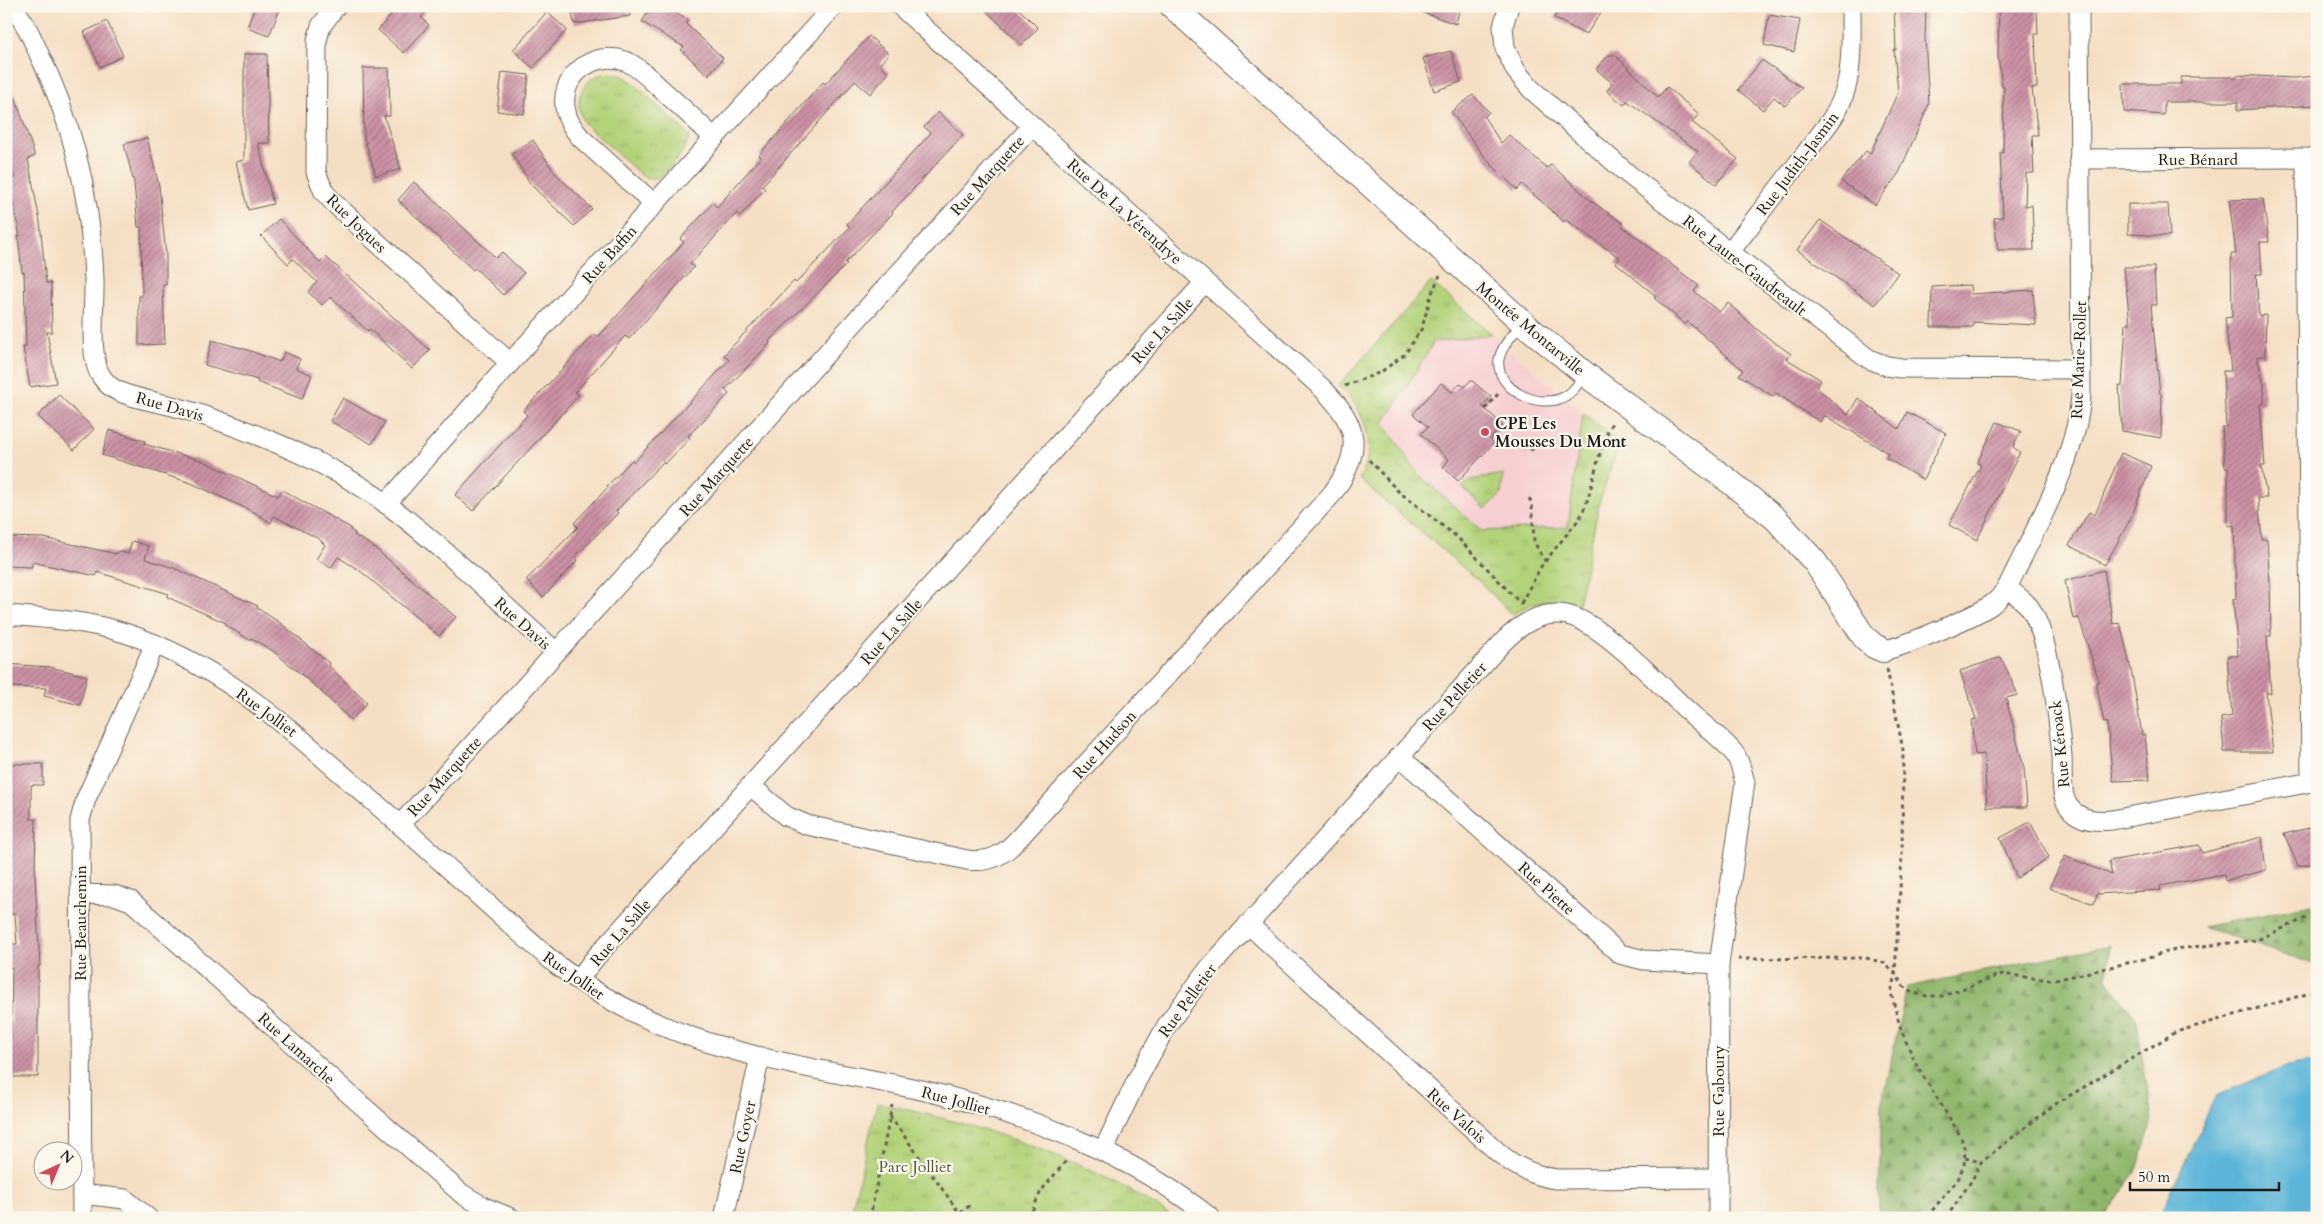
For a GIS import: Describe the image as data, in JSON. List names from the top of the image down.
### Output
{
  "streets": {
    "street": [
      "Rue Bénard",
      "Rue Judith-Jasmin",
      "Rue Marquette",
      "Rue De La Vérendrye",
      "Rue Jogues",
      "Rue Baffin",
      "Rue Laure-Gaudreault",
      "Montée Montarville",
      "Rue La Salle",
      "Rue Marie-Rollet",
      "Rue Davis",
      "Rue Pelletier",
      "Rue Jolliet",
      "Rue Hudson",
      "Rue Kéroack",
      "Rue Piette",
      "Rue Beauchemin",
      "Rue Lamarche",
      "Rue Gaboury",
      "Rue Valois",
      "Rue Goyer"
    ]
  },
  "crossings": [
    ["Rue Bénard", "Rue Marie-Rollet"],
    ["Rue Judith-Jasmin", "Rue Laure-Gaudreault"],
    ["Rue Marquette", "Rue De La Vérendrye"],
    ["Rue Marquette", "Rue Davis"],
    ["Rue Marquette", "Rue Jolliet"],
    ["Rue De La Vérendrye", "Rue La Salle"],
    ["Rue De La Vérendrye", "Rue Hudson"],
    ["Rue Jogues", "Rue Baffin"],
    ["Rue Baffin", "Rue Davis"],
    ["Rue Laure-Gaudreault", "Rue Marie-Rollet"],
    ["Montée Montarville", "Rue Marie-Rollet"],
    ["Rue La Salle", "Rue Jolliet"],
    ["Rue La Salle", "Rue Hudson"],
    ["Rue Marie-Rollet", "Rue Kéroack"],
    ["Rue Pelletier", "Rue Jolliet"],
    ["Rue Pelletier", "Rue Piette"],
    ["Rue Pelletier", "Rue Gaboury"],
    ["Rue Pelletier", "Rue Valois"],
    ["Rue Jolliet", "Rue Beauchemin"],
    ["Rue Jolliet", "Rue Goyer"],
    ["Rue Piette", "Rue Gaboury"],
    ["Rue Beauchemin", "Rue Lamarche"],
    ["Rue Gaboury", "Rue Valois"]
  ],
  "parks": ["Parc Jolliet"],
  "places": ["CPE Les Mousses Du Mont"],
  "scale_bar": "50 m",
  "north": "top right"
}
